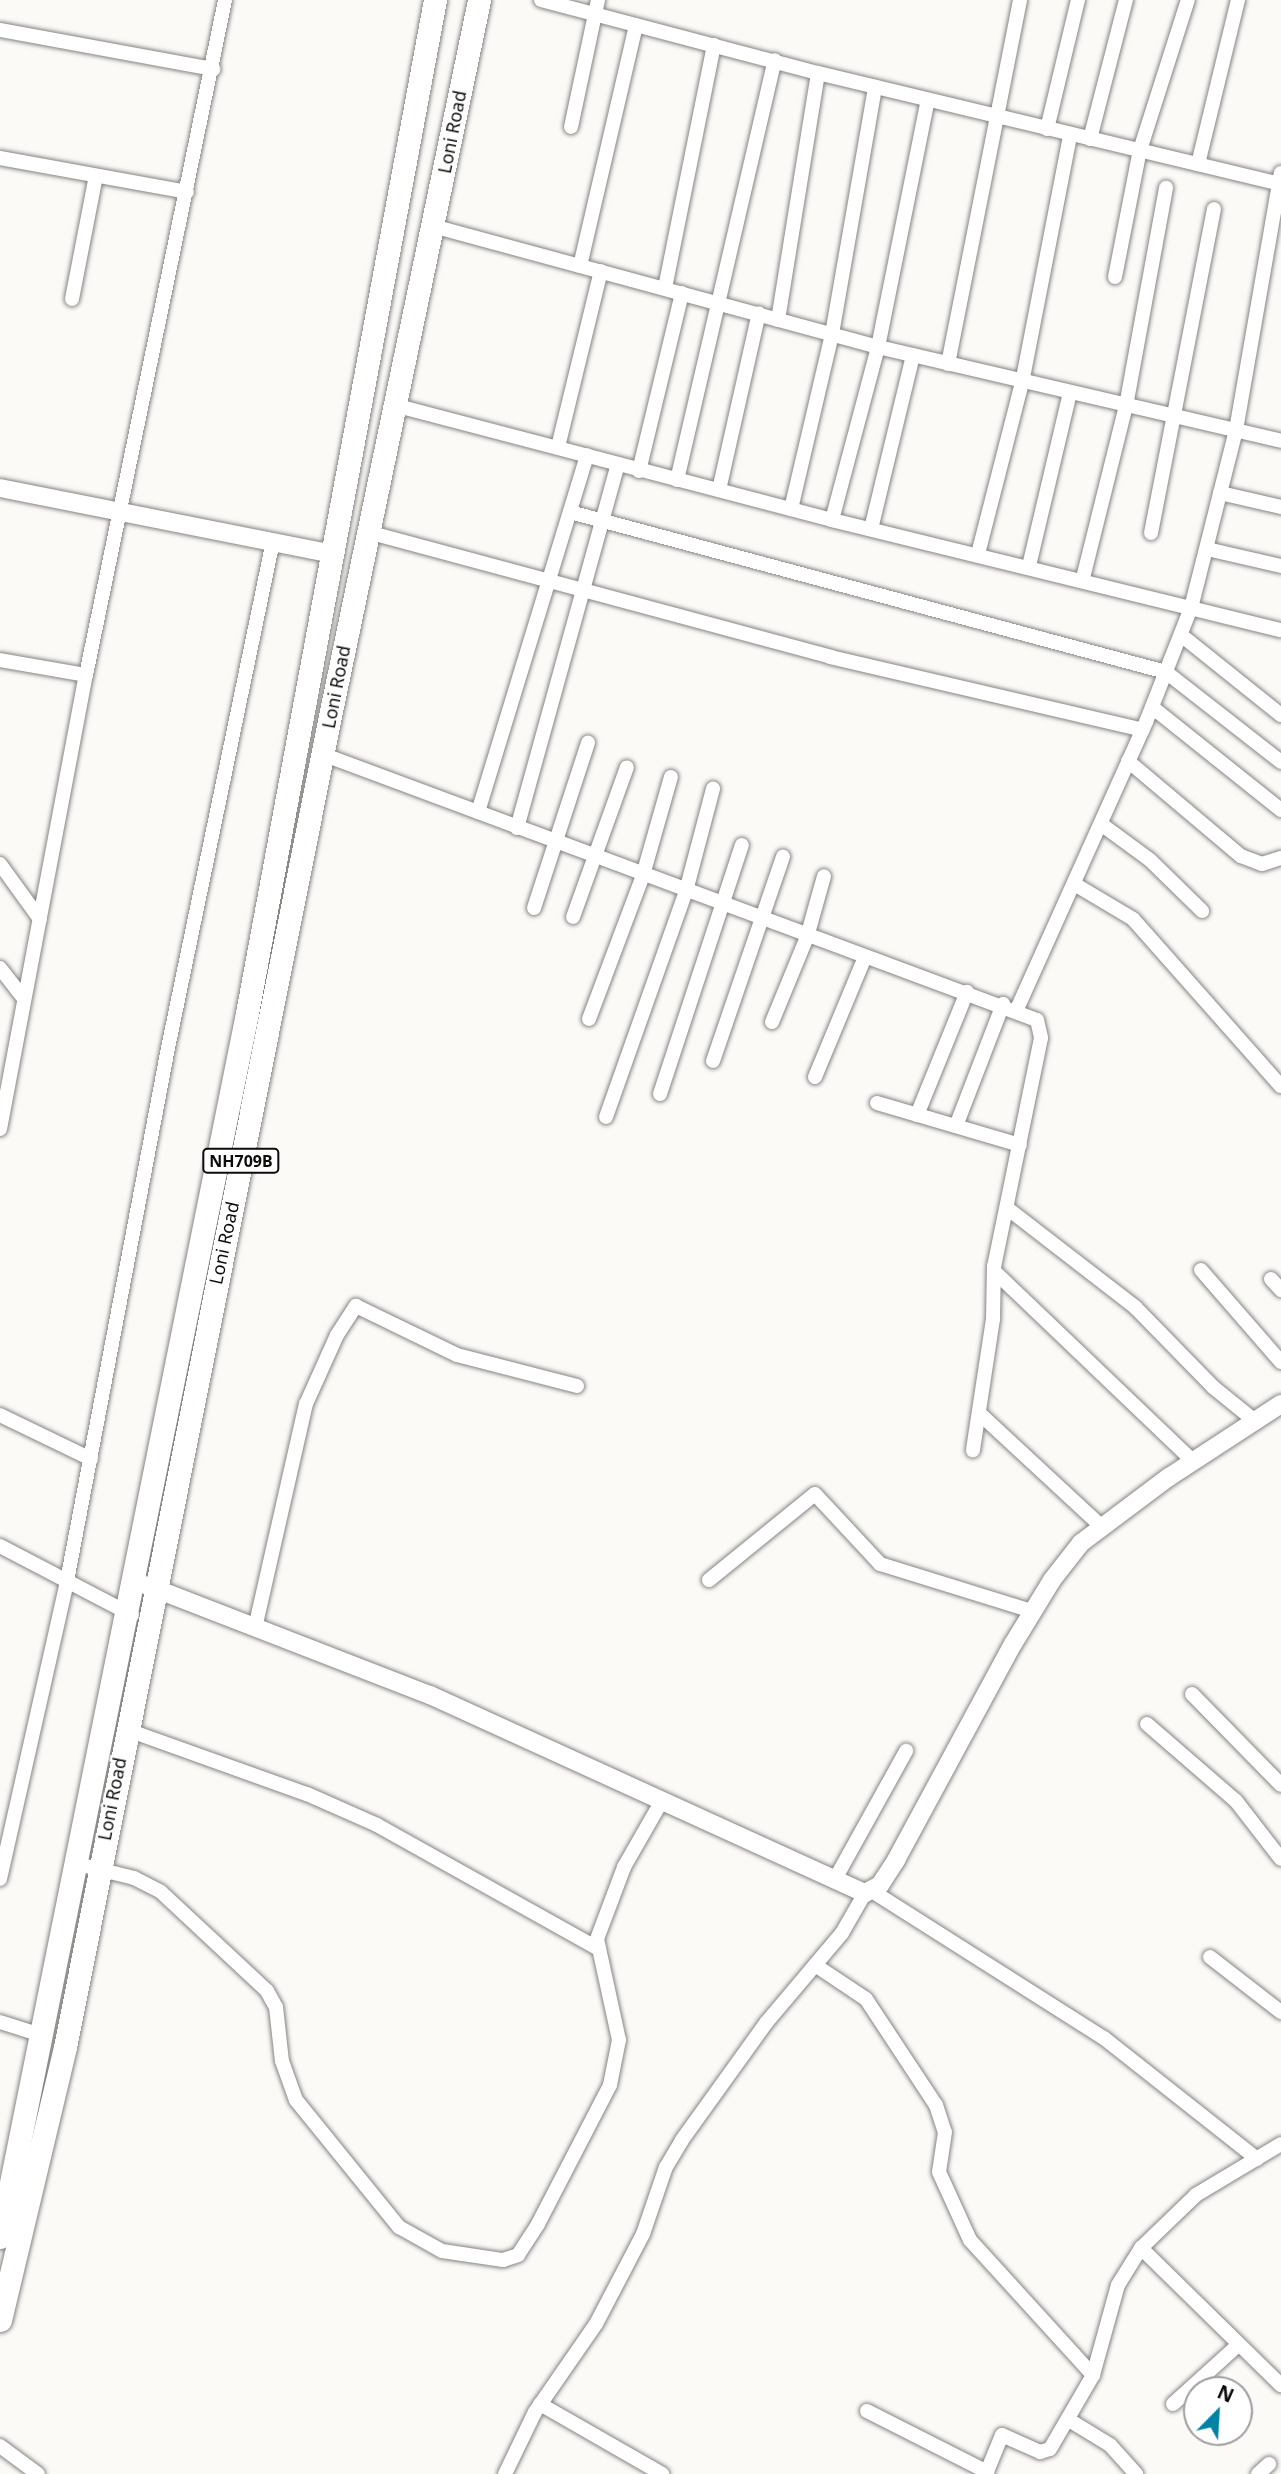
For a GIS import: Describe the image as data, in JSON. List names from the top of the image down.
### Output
{
  "streets": {
    "highway": ["Loni Road", "NH709B"]
  },
  "north": "top right"
}
